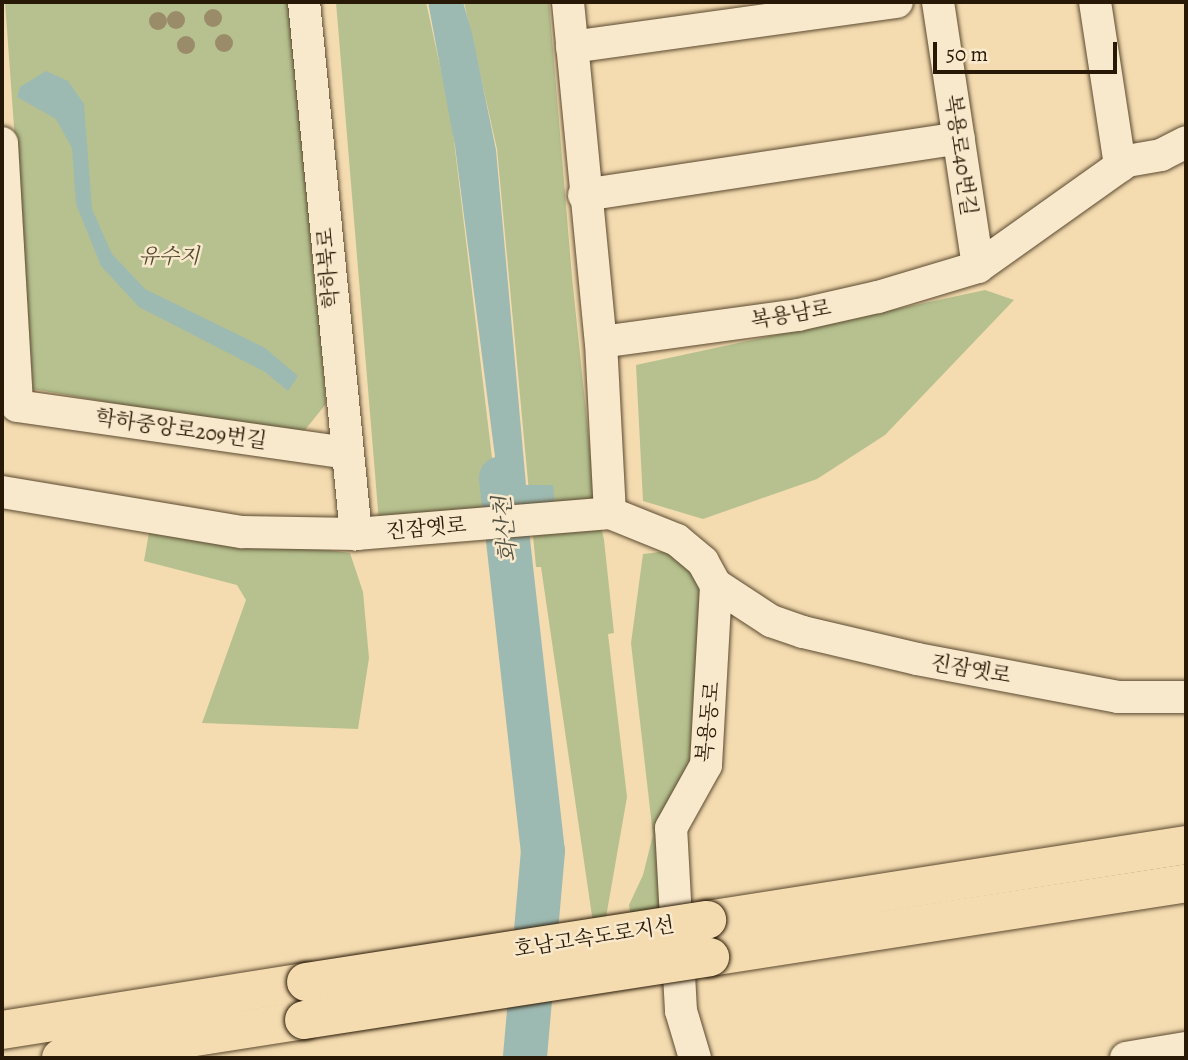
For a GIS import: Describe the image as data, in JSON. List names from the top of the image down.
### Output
{
  "streets": {
    "highway": ["호남고속도로지선"],
    "street": [
      "복용로40번길",
      "학하북로",
      "복용남로",
      "학하중앙로209번길",
      "진잠옛로",
      "복용동로"
    ]
  },
  "crossings": [
    ["복용로40번길", "복용남로"],
    ["학하북로", "학하중앙로209번길"],
    ["학하북로", "진잠옛로"],
    ["진잠옛로", "복용동로"]
  ],
  "water": ["화산천"],
  "parks": ["유수지"],
  "scale_bar": "50 m"
}
